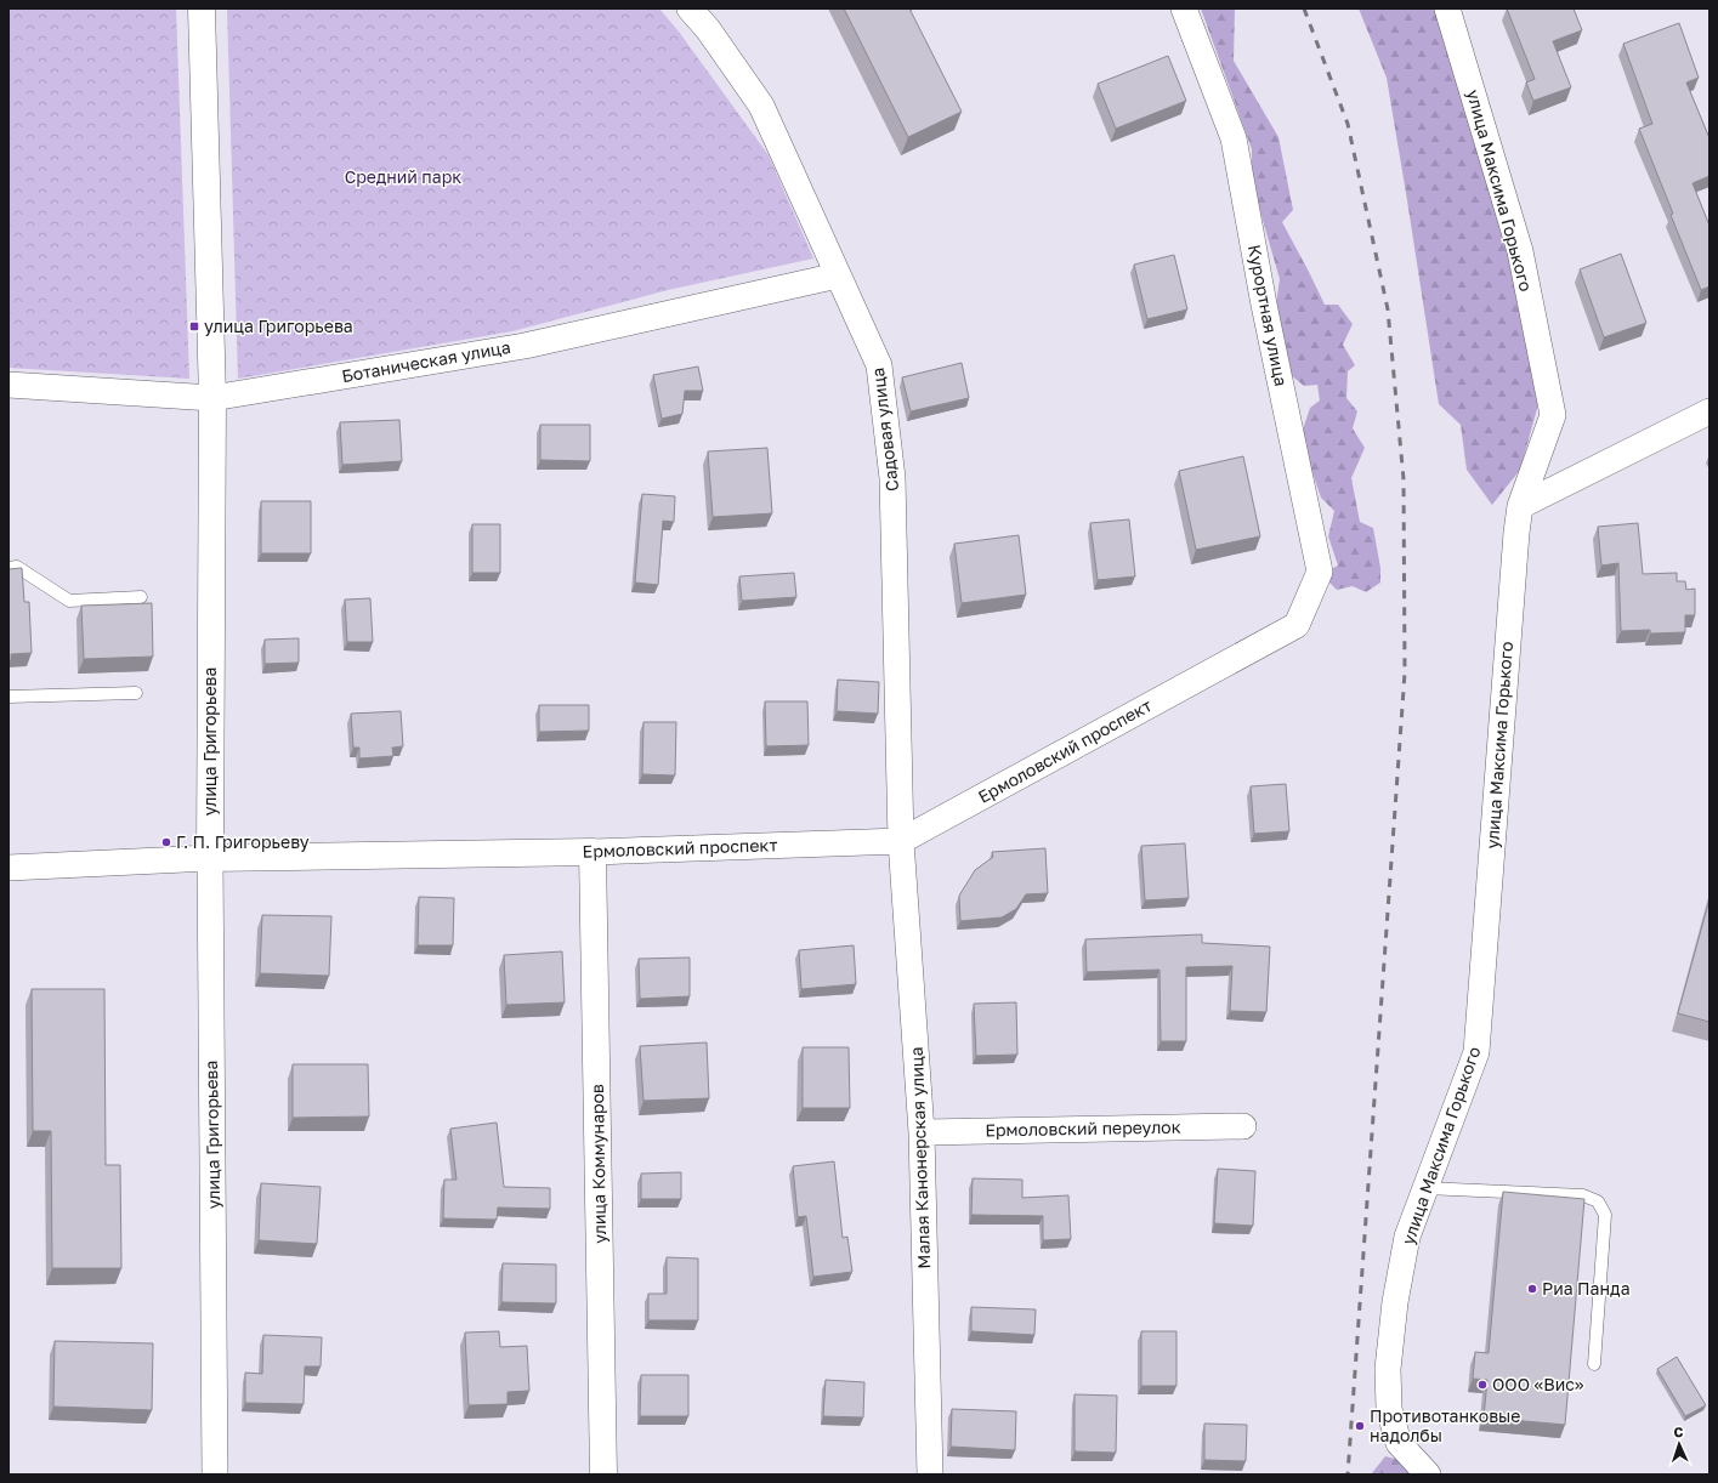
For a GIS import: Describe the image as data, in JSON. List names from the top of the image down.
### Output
{
  "streets": {
    "street": [
      "улица Максима Горького",
      "Курортная улица",
      "Ботаническая улица",
      "Садовая улица",
      "улица Григорьева",
      "Ермоловский проспект",
      "Ермоловский переулок",
      "Малая Канонерская улица",
      "улица Коммунаров"
    ]
  },
  "crossings": [
    ["Курортная улица", "Ермоловский проспект"],
    ["Ботаническая улица", "Садовая улица"],
    ["Ботаническая улица", "улица Григорьева"],
    ["Садовая улица", "Ермоловский проспект"],
    ["Садовая улица", "Малая Канонерская улица"],
    ["улица Григорьева", "Ермоловский проспект"],
    ["Ермоловский проспект", "Малая Канонерская улица"],
    ["Ермоловский проспект", "улица Коммунаров"],
    ["Ермоловский переулок", "Малая Канонерская улица"]
  ],
  "parks": ["Средний парк"],
  "places": {
    "transit": ["улица Григорьева"],
    "other": [
      "Г. П. Григорьеву",
      "Риа Панда",
      "ООО «Вис»",
      "Противотанковые надолбы"
    ]
  },
  "north": "top"
}
